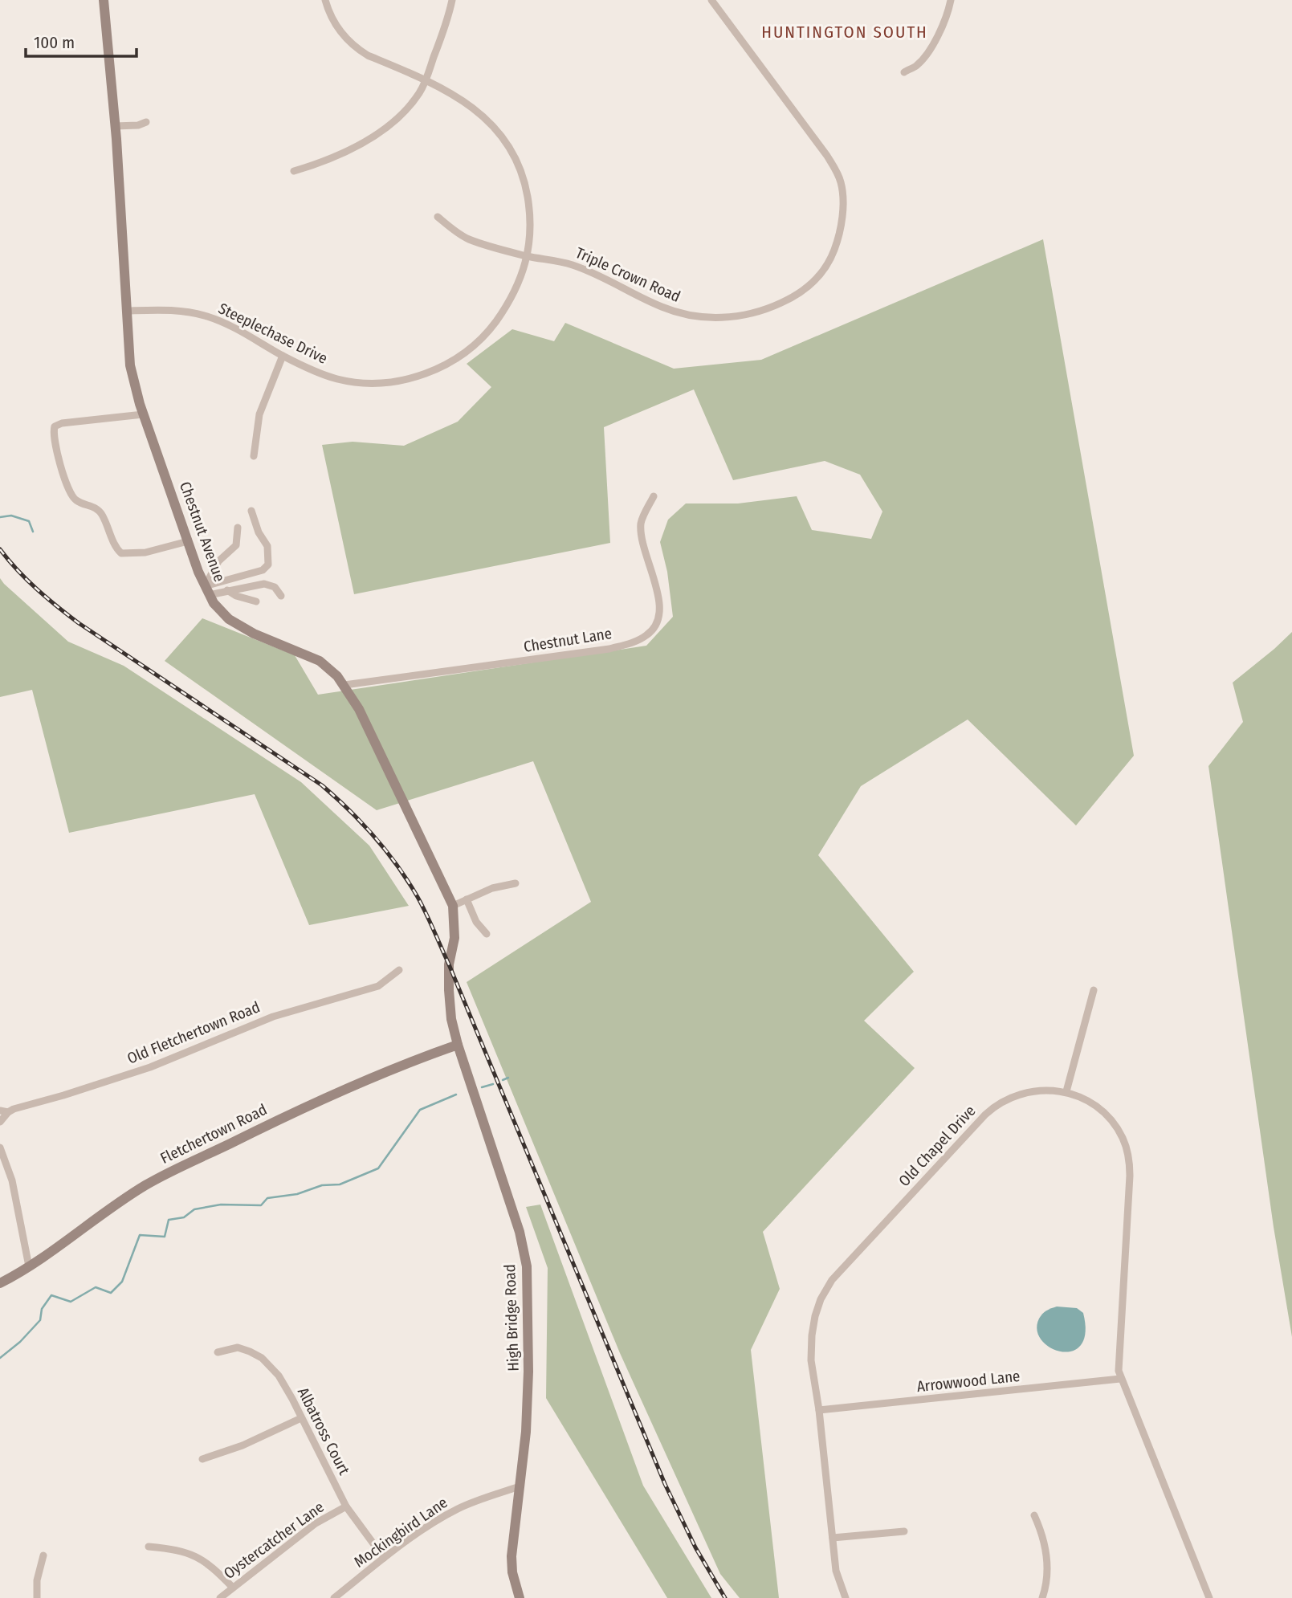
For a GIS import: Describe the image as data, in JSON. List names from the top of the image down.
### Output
{
  "streets": {
    "street": [
      "Triple Crown Road",
      "Steeplechase Drive",
      "Chestnut Avenue",
      "Chestnut Lane",
      "Old Fletchertown Road",
      "Fletchertown Road",
      "Old Chapel Drive",
      "High Bridge Road",
      "Arrowwood Lane",
      "Albatross Court",
      "Mockingbird Lane",
      "Oystercatcher Lane"
    ]
  },
  "crossings": [
    ["Triple Crown Road", "Steeplechase Drive"],
    ["Steeplechase Drive", "Chestnut Avenue"],
    ["Chestnut Avenue", "Chestnut Lane"],
    ["Chestnut Avenue", "Fletchertown Road"],
    ["Chestnut Avenue", "High Bridge Road"],
    ["Fletchertown Road", "High Bridge Road"],
    ["Old Chapel Drive", "Arrowwood Lane"],
    ["High Bridge Road", "Mockingbird Lane"],
    ["Albatross Court", "Mockingbird Lane"],
    ["Albatross Court", "Oystercatcher Lane"]
  ],
  "districts": ["HUNTINGTON SOUTH"],
  "scale_bar": "100 m"
}
